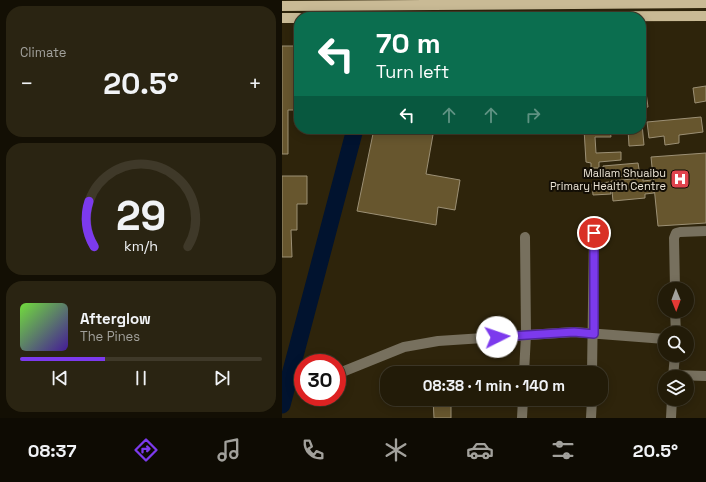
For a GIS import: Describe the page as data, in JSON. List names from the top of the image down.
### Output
{
  "places": {
    "hospital": ["Mallam Shuaibu Primary Health Centre"]
  },
  "north": "bottom",
  "page": {
    "tile": "Climate",
    "turn": ["70 m", "Turn left"],
    "heat": ["−", "20.5°", "+"],
    "song": ["Afterglow", "The Pines"],
    "limit": "30",
    "trip": "08:38 · 1 min · 140 m",
    "tabs": ["08:37", "20.5°"],
    "gauge": ["29", "km/h"]
  }
}
